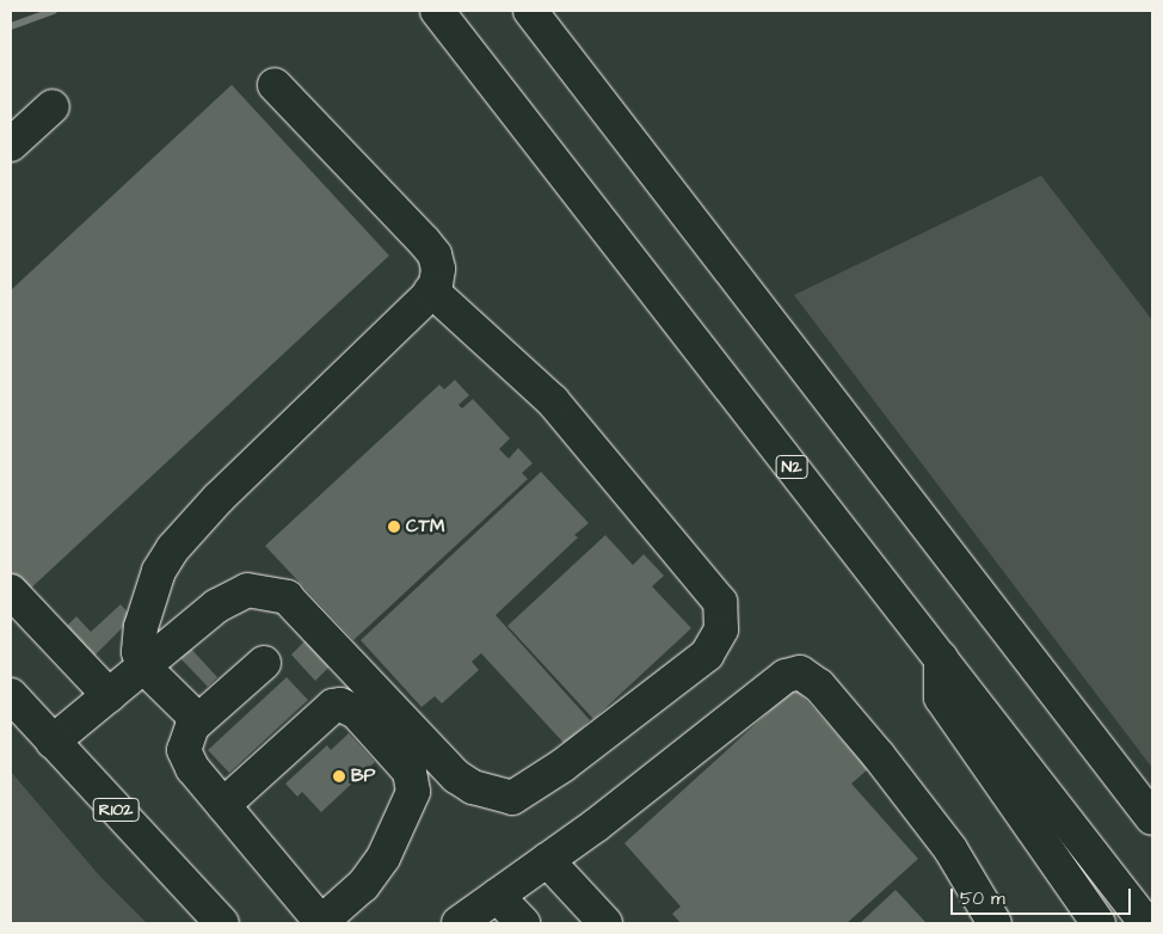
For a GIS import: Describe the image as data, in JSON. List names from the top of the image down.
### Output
{
  "streets": {
    "main road": ["N2", "R102"]
  },
  "places": ["CTM", "BP"],
  "scale_bar": "50 m"
}
